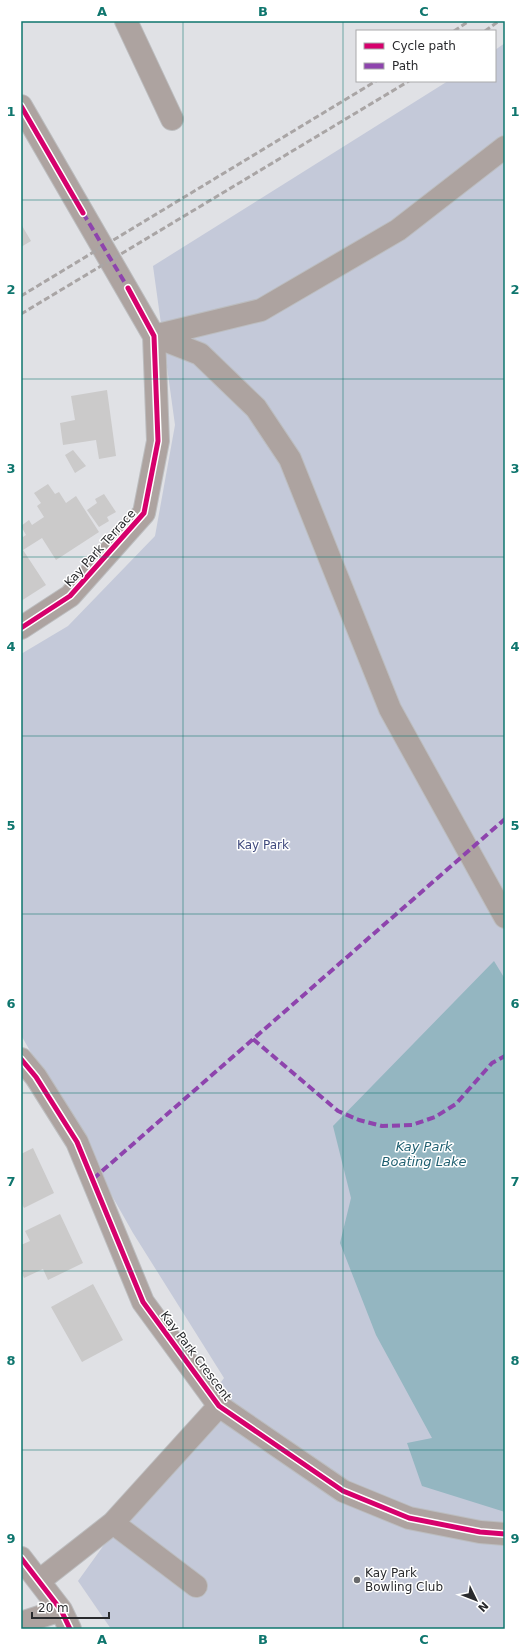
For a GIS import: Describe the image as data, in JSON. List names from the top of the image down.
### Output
{
  "streets": {
    "street": ["Kay Park Terrace", "Kay Park Crescent"]
  },
  "water": ["Kay Park Boating Lake"],
  "parks": ["Kay Park"],
  "places": ["Kay Park Bowling Club"],
  "legend": ["Cycle path", "Path"],
  "scale_bar": "20 m",
  "north": "bottom right",
  "grid": {
    "columns": ["A", "B", "C"],
    "rows": [
      "1",
      "2",
      "3",
      "4",
      "5",
      "6",
      "7",
      "8",
      "9"
    ]
  }
}
